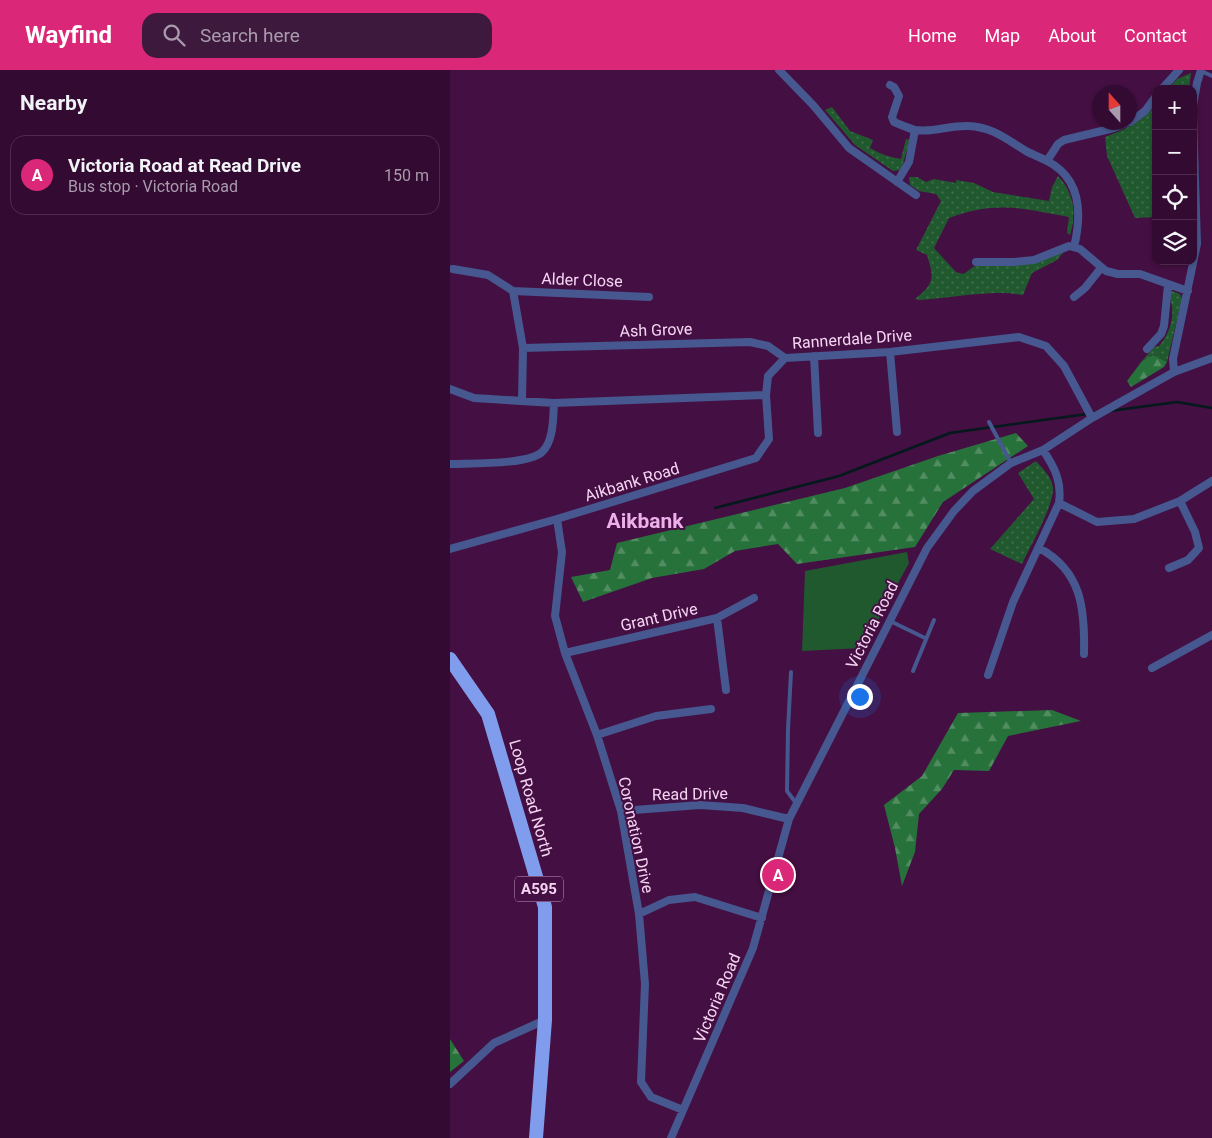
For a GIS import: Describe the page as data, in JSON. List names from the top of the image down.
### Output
{
  "streets": {
    "highway": ["Loop Road North", "A595"],
    "street": [
      "Alder Close",
      "Ash Grove",
      "Rannerdale Drive",
      "Aikbank Road",
      "Grant Drive",
      "Victoria Road",
      "Read Drive",
      "Coronation Drive"
    ]
  },
  "crossings": [
    ["Ash Grove", "Rannerdale Drive"],
    ["Rannerdale Drive", "Aikbank Road"],
    ["Rannerdale Drive", "Victoria Road"],
    ["Aikbank Road", "Coronation Drive"],
    ["Grant Drive", "Coronation Drive"],
    ["Victoria Road", "Read Drive"],
    ["Victoria Road", "Coronation Drive"],
    ["Read Drive", "Coronation Drive"]
  ],
  "districts": ["Aikbank"],
  "north": "top",
  "page": {
    "header": "Wayfind",
    "search": "Search here",
    "nav": [
      "Home",
      "Map",
      "About",
      "Contact"
    ],
    "heading": "Nearby",
    "map_buttons": ["+", "−"],
    "list": [
      {
        "mark": "A",
        "name": "Victoria Road at Read Drive",
        "note": "Bus stop · Victoria Road",
        "value": "150 m"
      }
    ],
    "pins": "A"
  }
}
